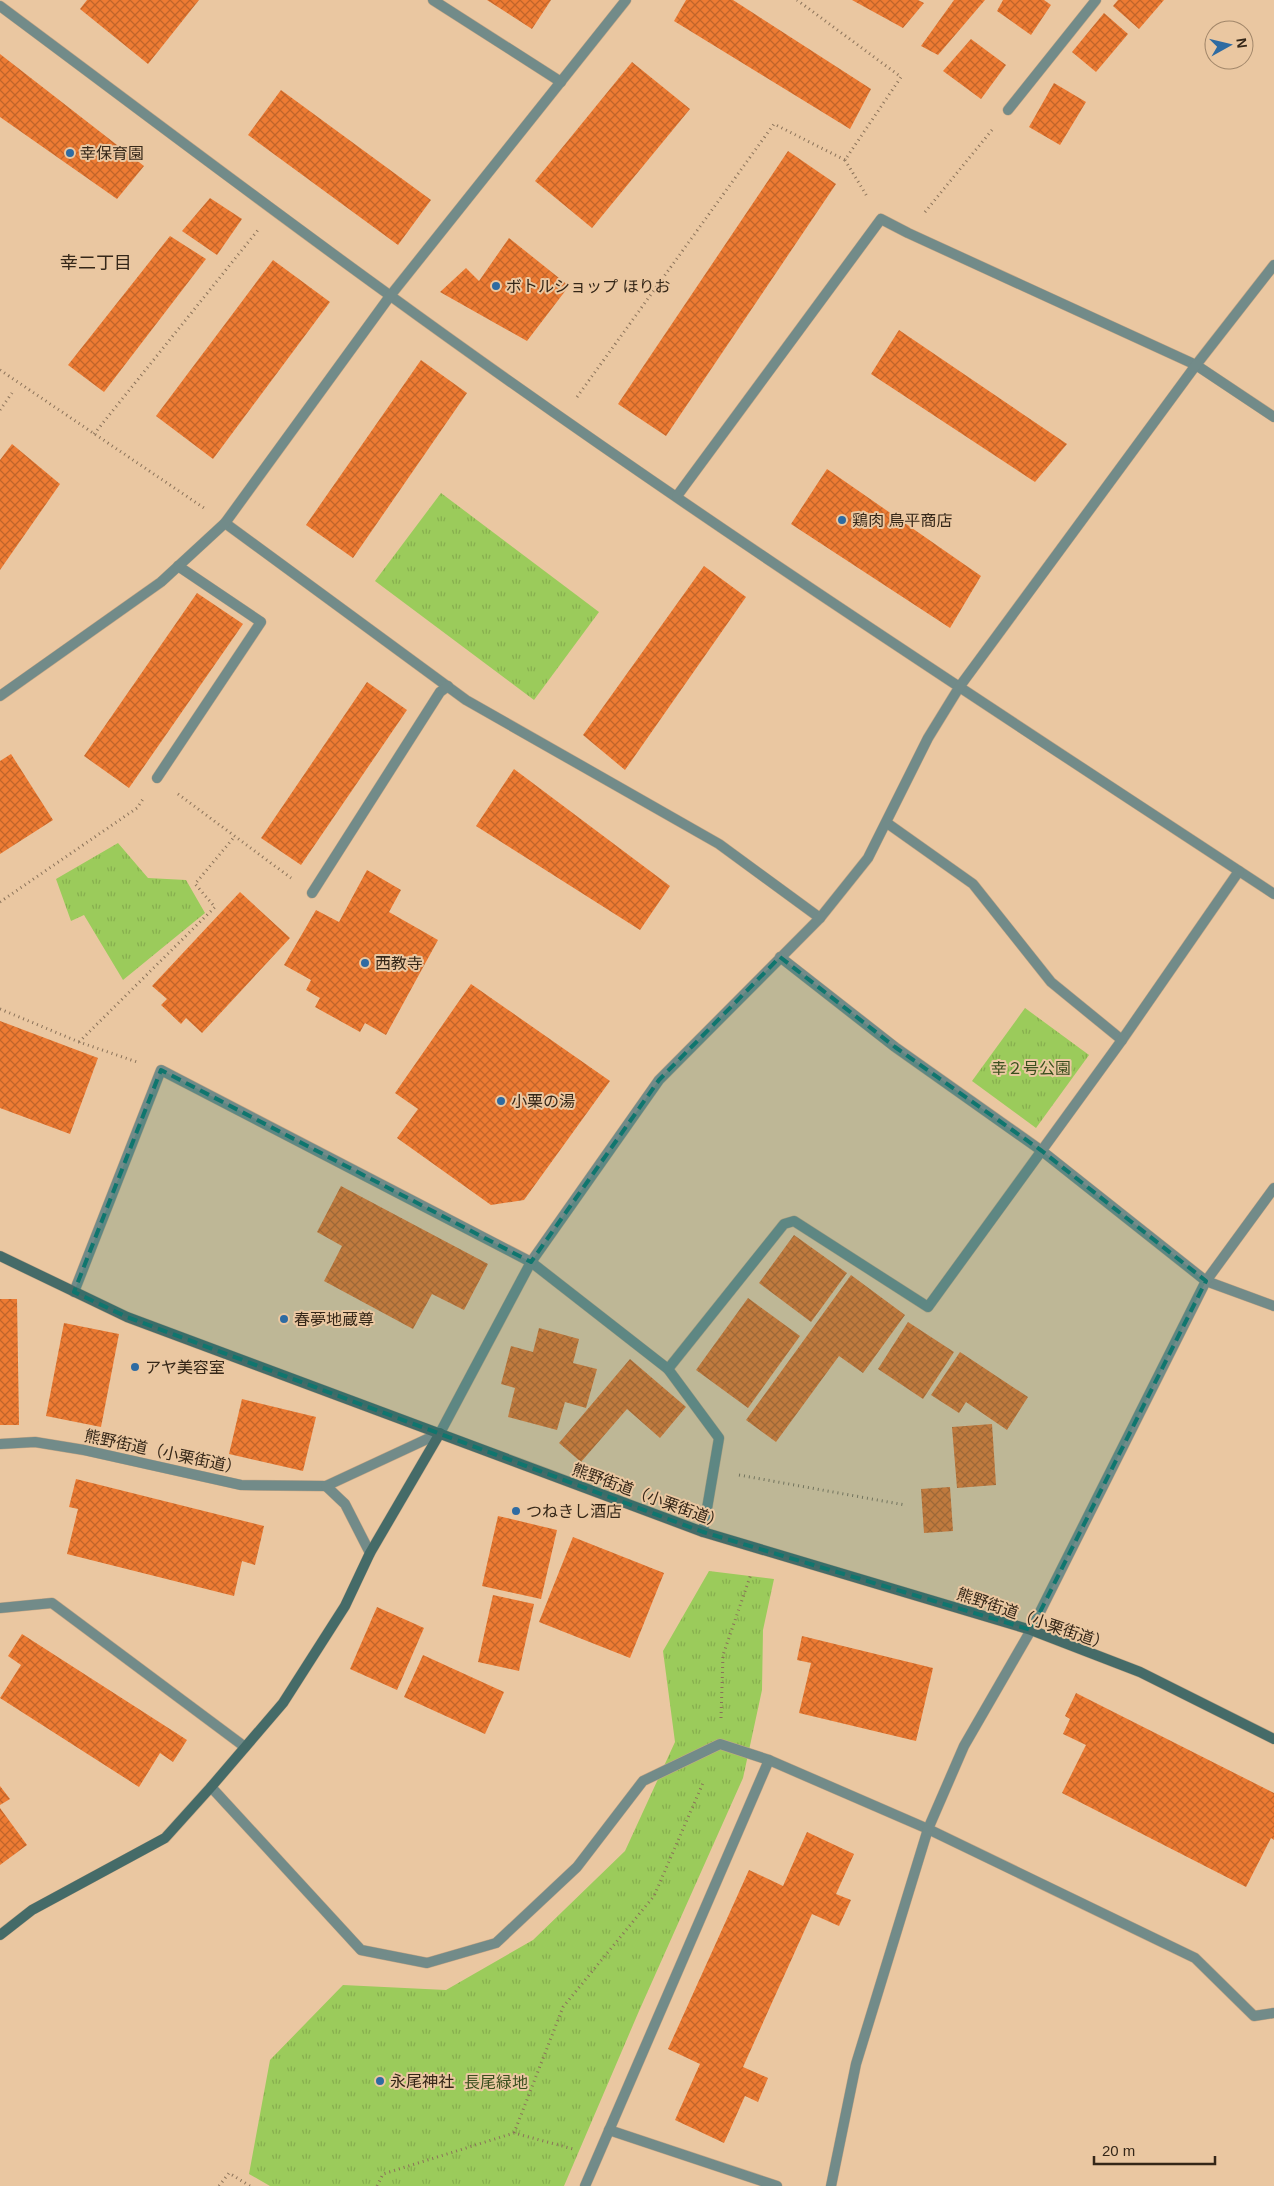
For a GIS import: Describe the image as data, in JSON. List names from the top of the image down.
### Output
{
  "streets": {
    "street": ["熊野街道（小栗街道）"]
  },
  "districts": ["幸二丁目"],
  "parks": ["幸２号公園", "長尾緑地"],
  "places": [
    "幸保育園",
    "ボトルショップ ほりお",
    "鶏肉 鳥平商店",
    "西教寺",
    "小栗の湯",
    "春夢地蔵尊",
    "アヤ美容室",
    "つねきし酒店",
    "永尾神社"
  ],
  "scale_bar": "20 m",
  "north": "right"
}
